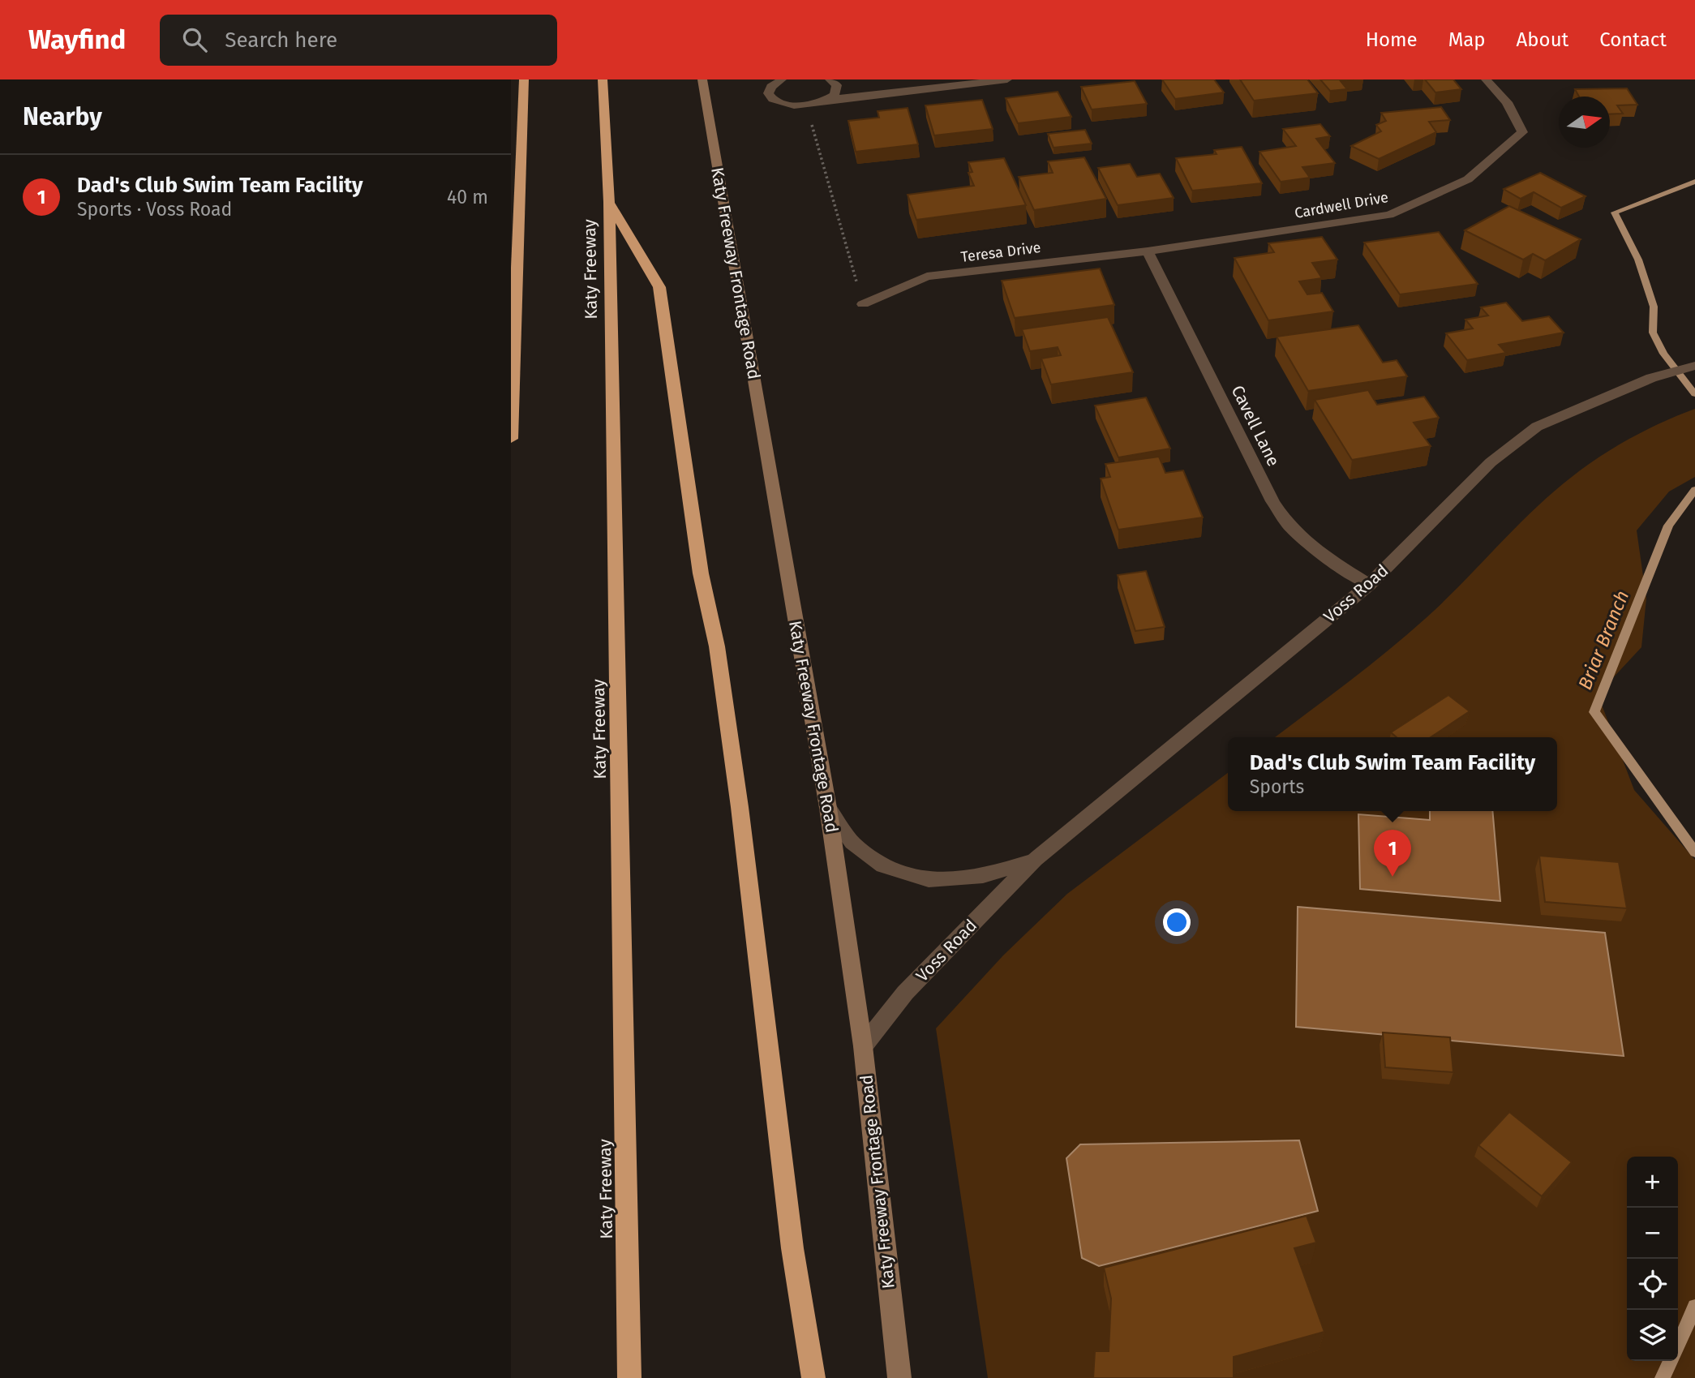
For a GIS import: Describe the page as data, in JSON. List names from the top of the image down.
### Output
{
  "streets": {
    "highway": ["Katy Freeway"],
    "main road": ["Katy Freeway Frontage Road"],
    "street": [
      "Cardwell Drive",
      "Teresa Drive",
      "Cavell Lane",
      "Voss Road"
    ]
  },
  "crossings": [
    ["Cardwell Drive", "Teresa Drive"],
    ["Cardwell Drive", "Cavell Lane"],
    ["Teresa Drive", "Cavell Lane"],
    ["Katy Freeway Frontage Road", "Voss Road"],
    ["Cavell Lane", "Voss Road"]
  ],
  "water": ["Briar Branch"],
  "north": "right",
  "page": {
    "header": "Wayfind",
    "search": "Search here",
    "nav": [
      "Home",
      "Map",
      "About",
      "Contact"
    ],
    "heading": "Nearby",
    "list": [
      {
        "mark": "1",
        "name": "Dad's Club Swim Team Facility",
        "note": "Sports · Voss Road",
        "value": "40 m"
      }
    ],
    "popup": ["Dad's Club Swim Team Facility", "Sports"],
    "pins": "1",
    "map_buttons": ["+", "−"]
  }
}
